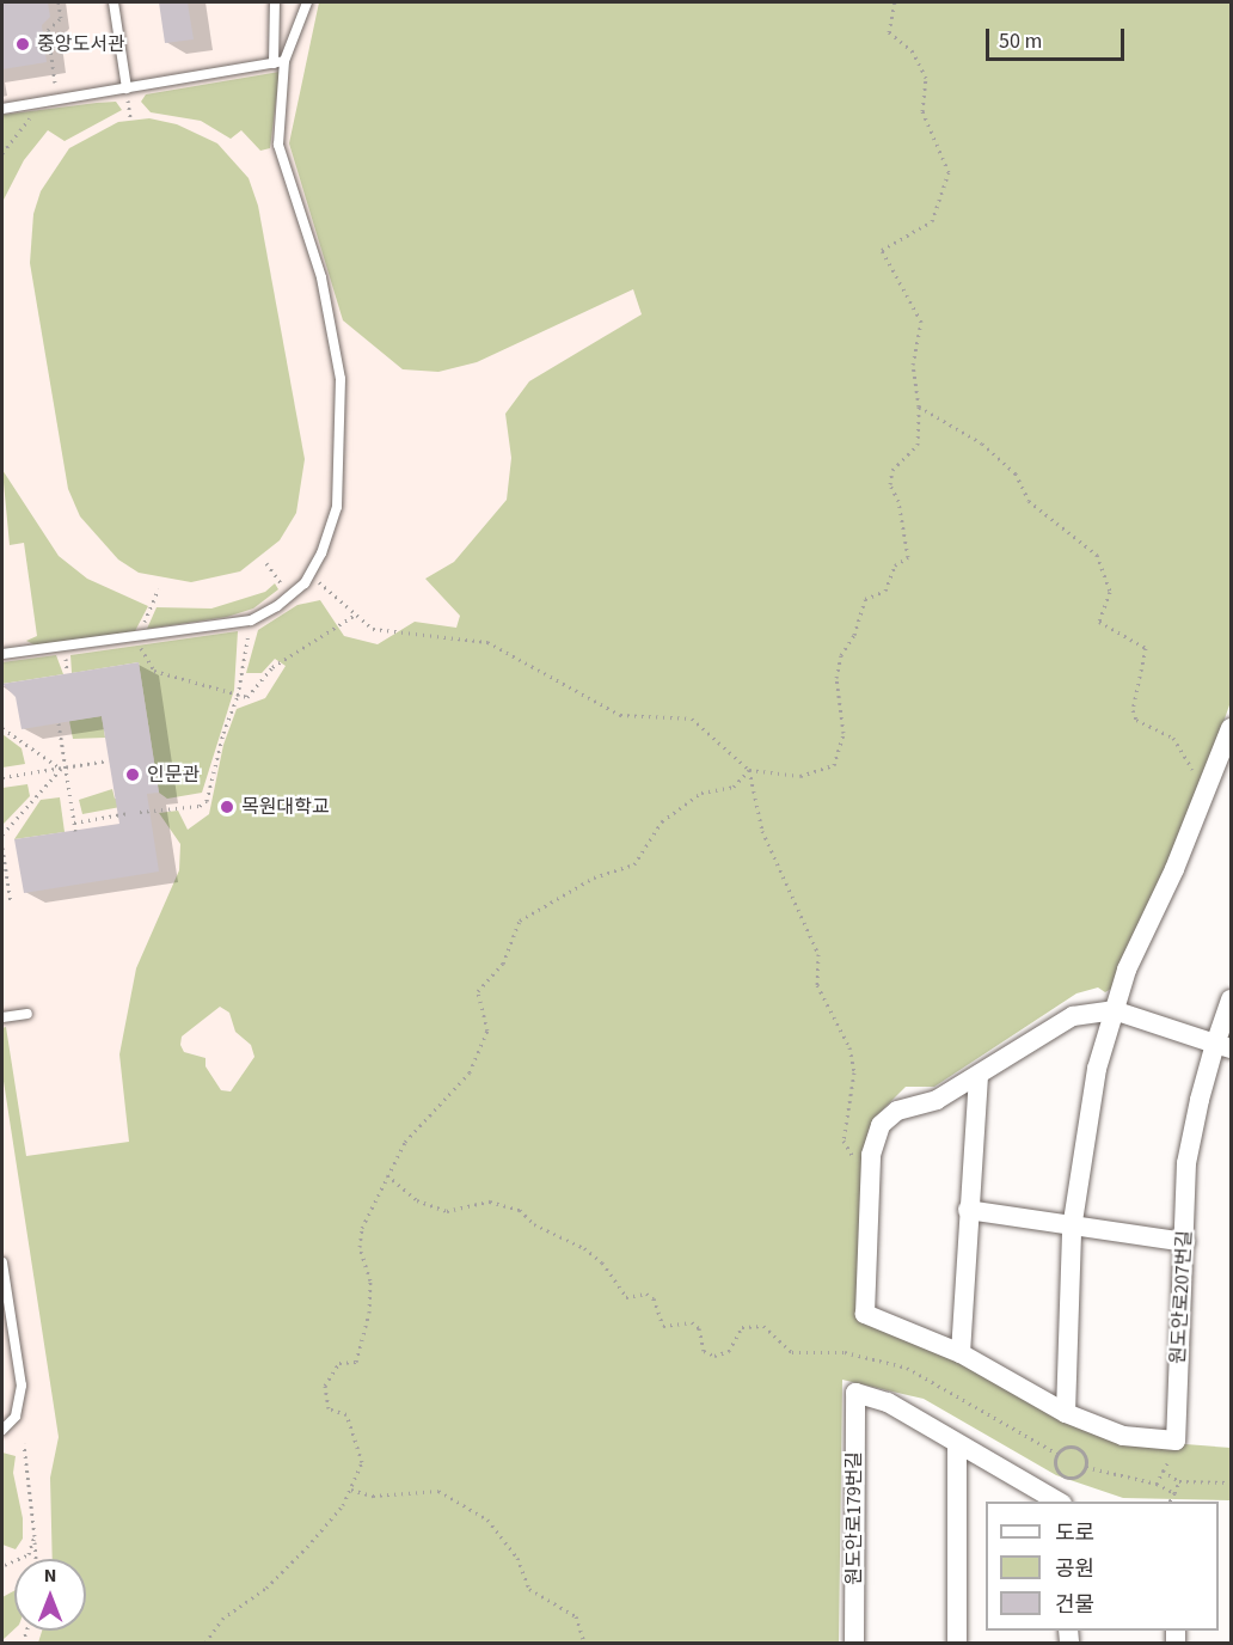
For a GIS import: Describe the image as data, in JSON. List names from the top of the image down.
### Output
{
  "streets": {
    "street": ["원도안로207번길", "원도안로179번길"]
  },
  "places": ["중앙도서관", "인문관", "목원대학교"],
  "legend": ["도로", "공원", "건물"],
  "scale_bar": "50 m",
  "north": "top"
}
